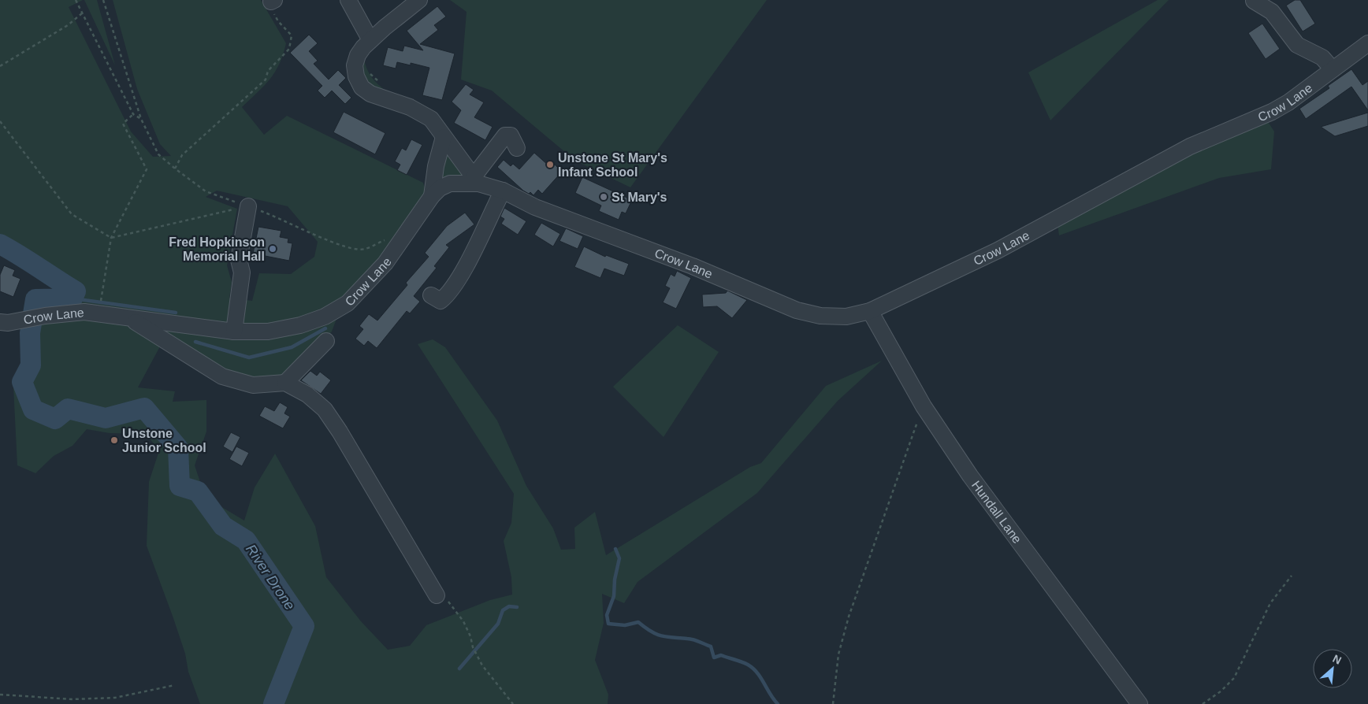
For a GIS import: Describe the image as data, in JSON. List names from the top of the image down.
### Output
{
  "streets": {
    "street": ["Crow Lane", "Hundall Lane"]
  },
  "crossings": [
    ["Crow Lane", "Hundall Lane"]
  ],
  "water": ["River Drone"],
  "places": [
    "Unstone St Mary's Infant School",
    "St Mary's",
    "Fred Hopkinson Memorial Hall",
    "Unstone Junior School"
  ],
  "north": "top right"
}
